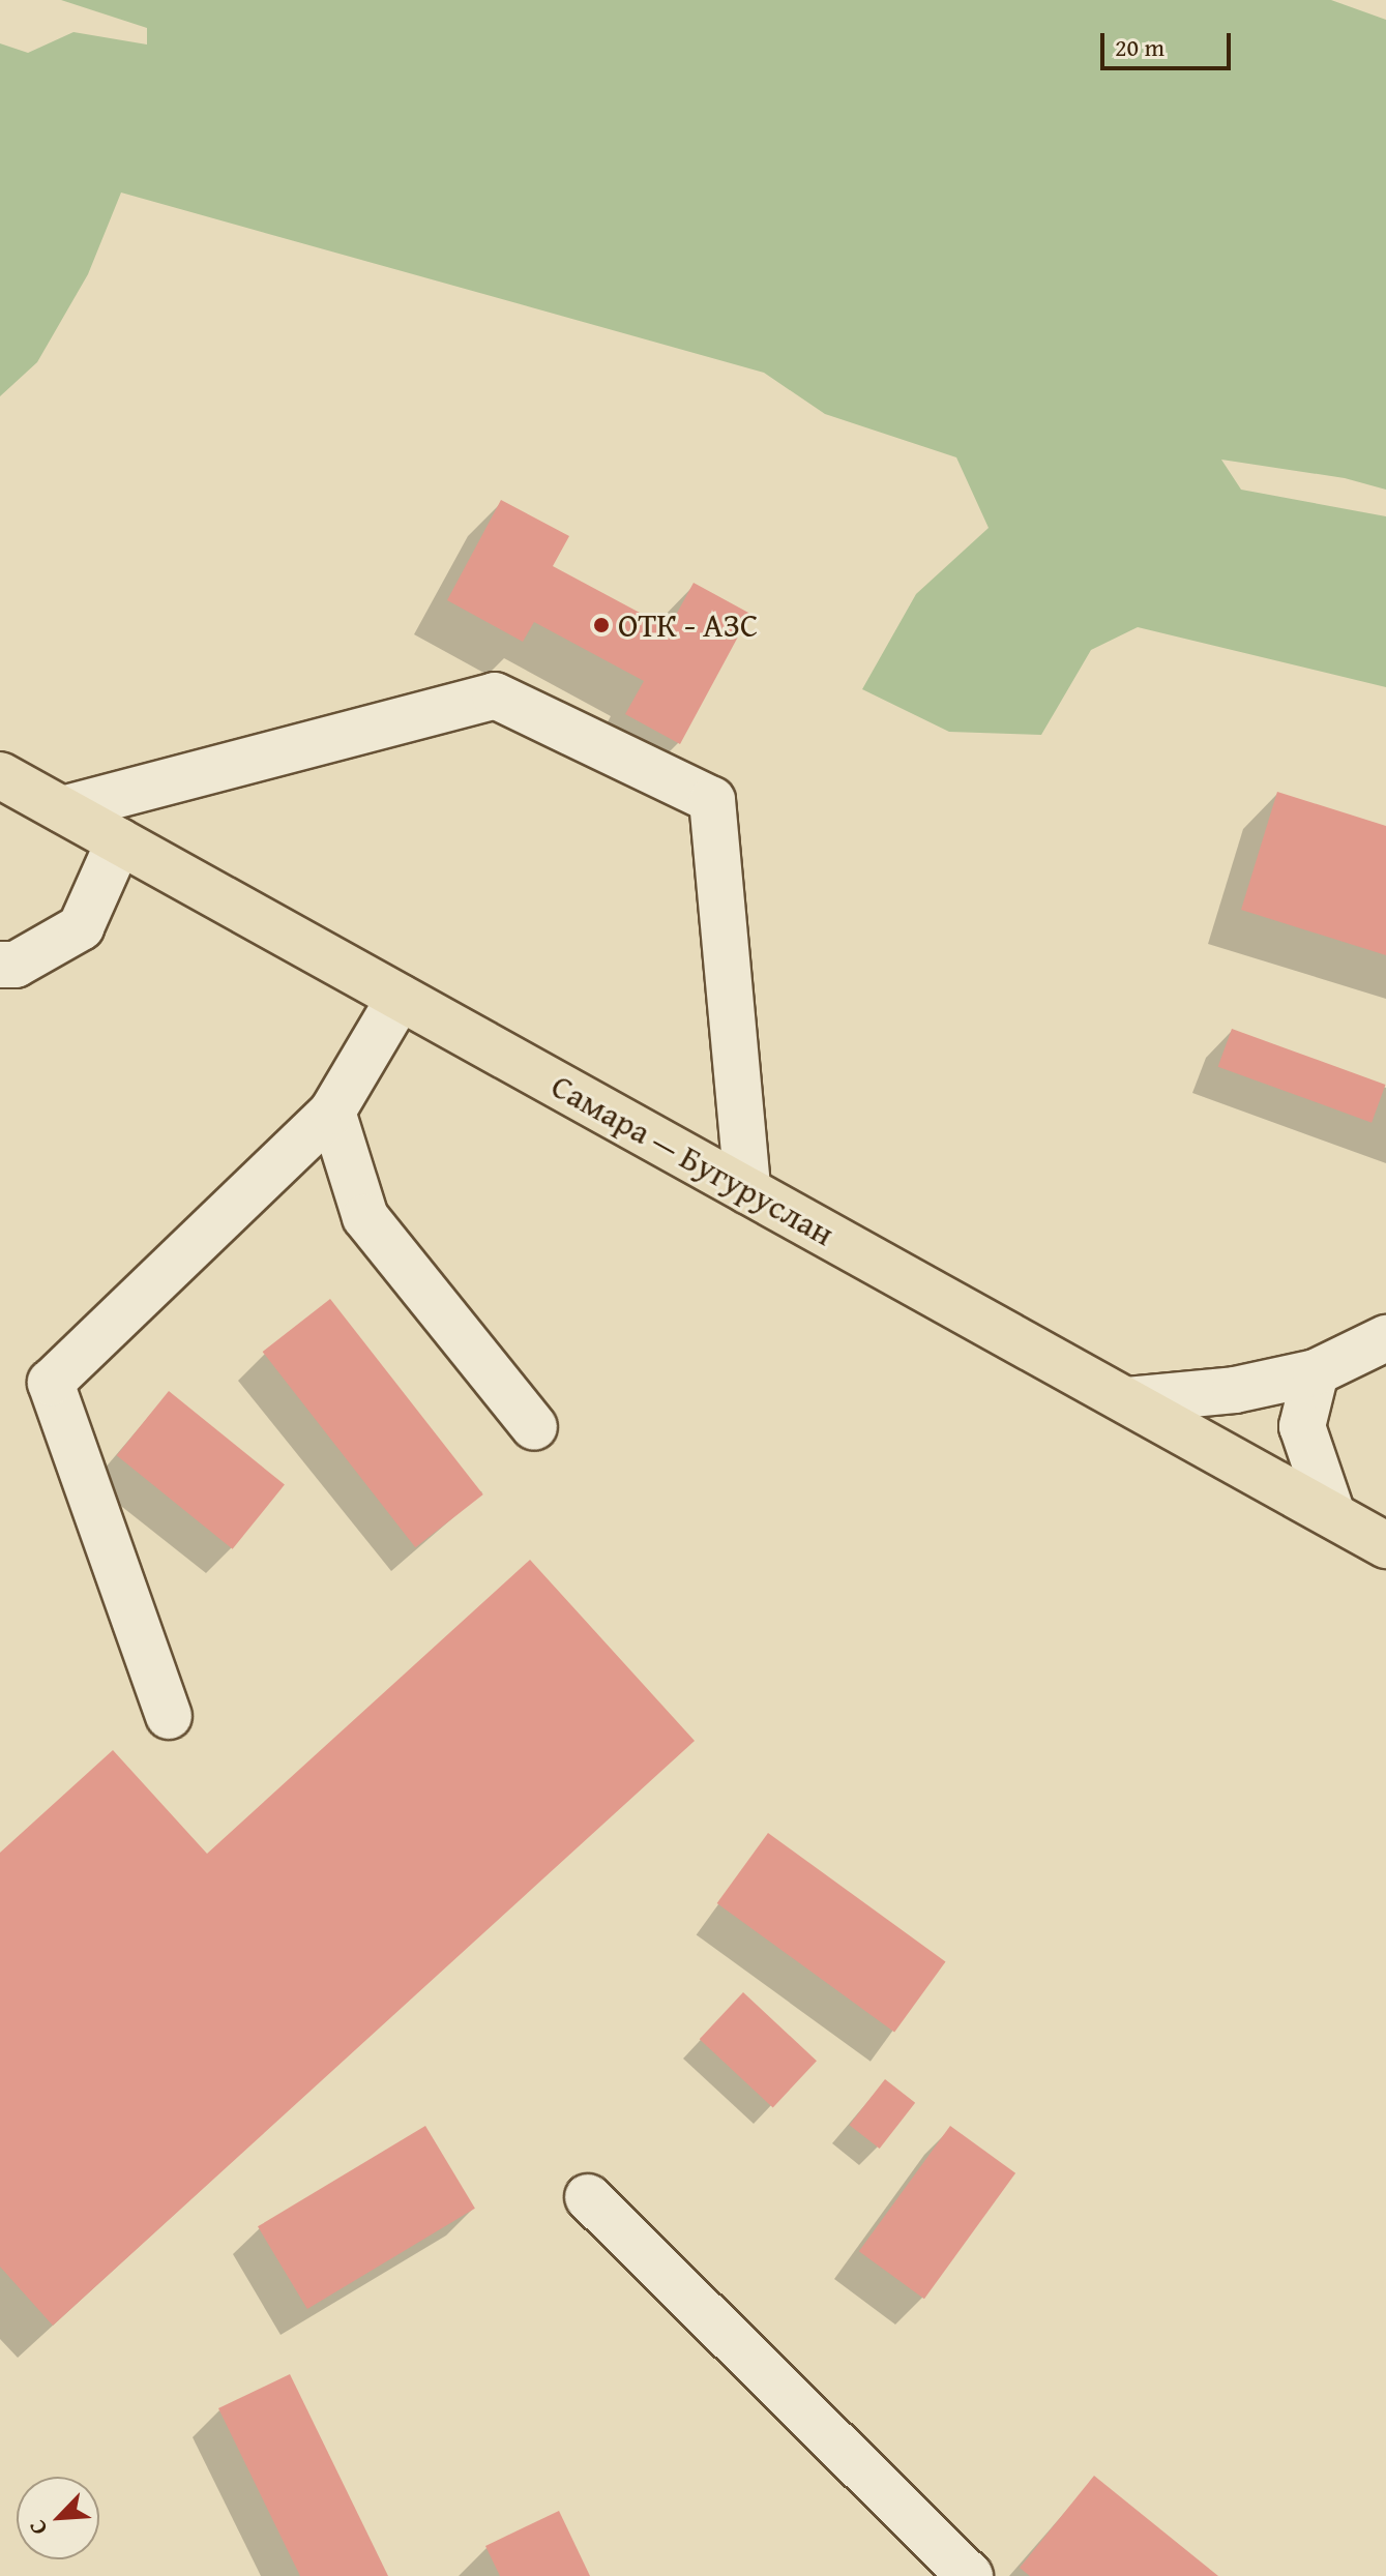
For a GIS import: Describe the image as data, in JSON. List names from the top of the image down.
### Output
{
  "streets": {
    "main road": ["Самара — Бугуруслан"]
  },
  "places": ["ОТК - АЗС"],
  "scale_bar": "20 m",
  "north": "bottom left"
}
